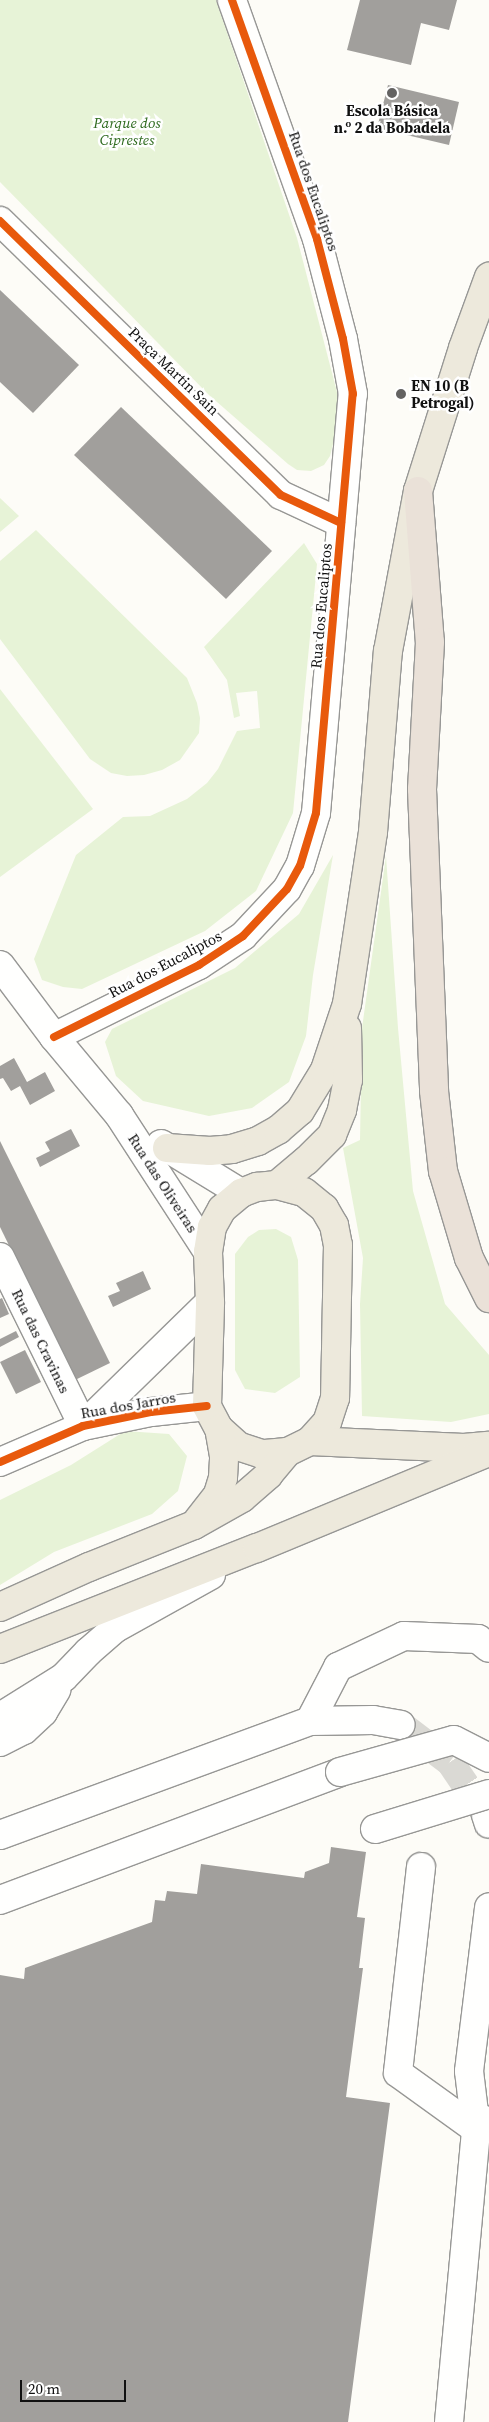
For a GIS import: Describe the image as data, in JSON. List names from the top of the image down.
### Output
{
  "streets": {
    "street": [
      "Rua dos Eucaliptos",
      "Praça Martin Sain",
      "Rua das Oliveiras",
      "Rua das Cravinas",
      "Rua dos Jarros"
    ]
  },
  "crossings": [
    ["Rua dos Eucaliptos", "Praça Martin Sain"],
    ["Rua dos Eucaliptos", "Rua das Oliveiras"],
    ["Rua das Cravinas", "Rua dos Jarros"]
  ],
  "parks": ["Parque dos Ciprestes"],
  "places": ["Escola Básica n.º 2 da Bobadela", "EN 10 (B Petrogal)"],
  "scale_bar": "20 m"
}
